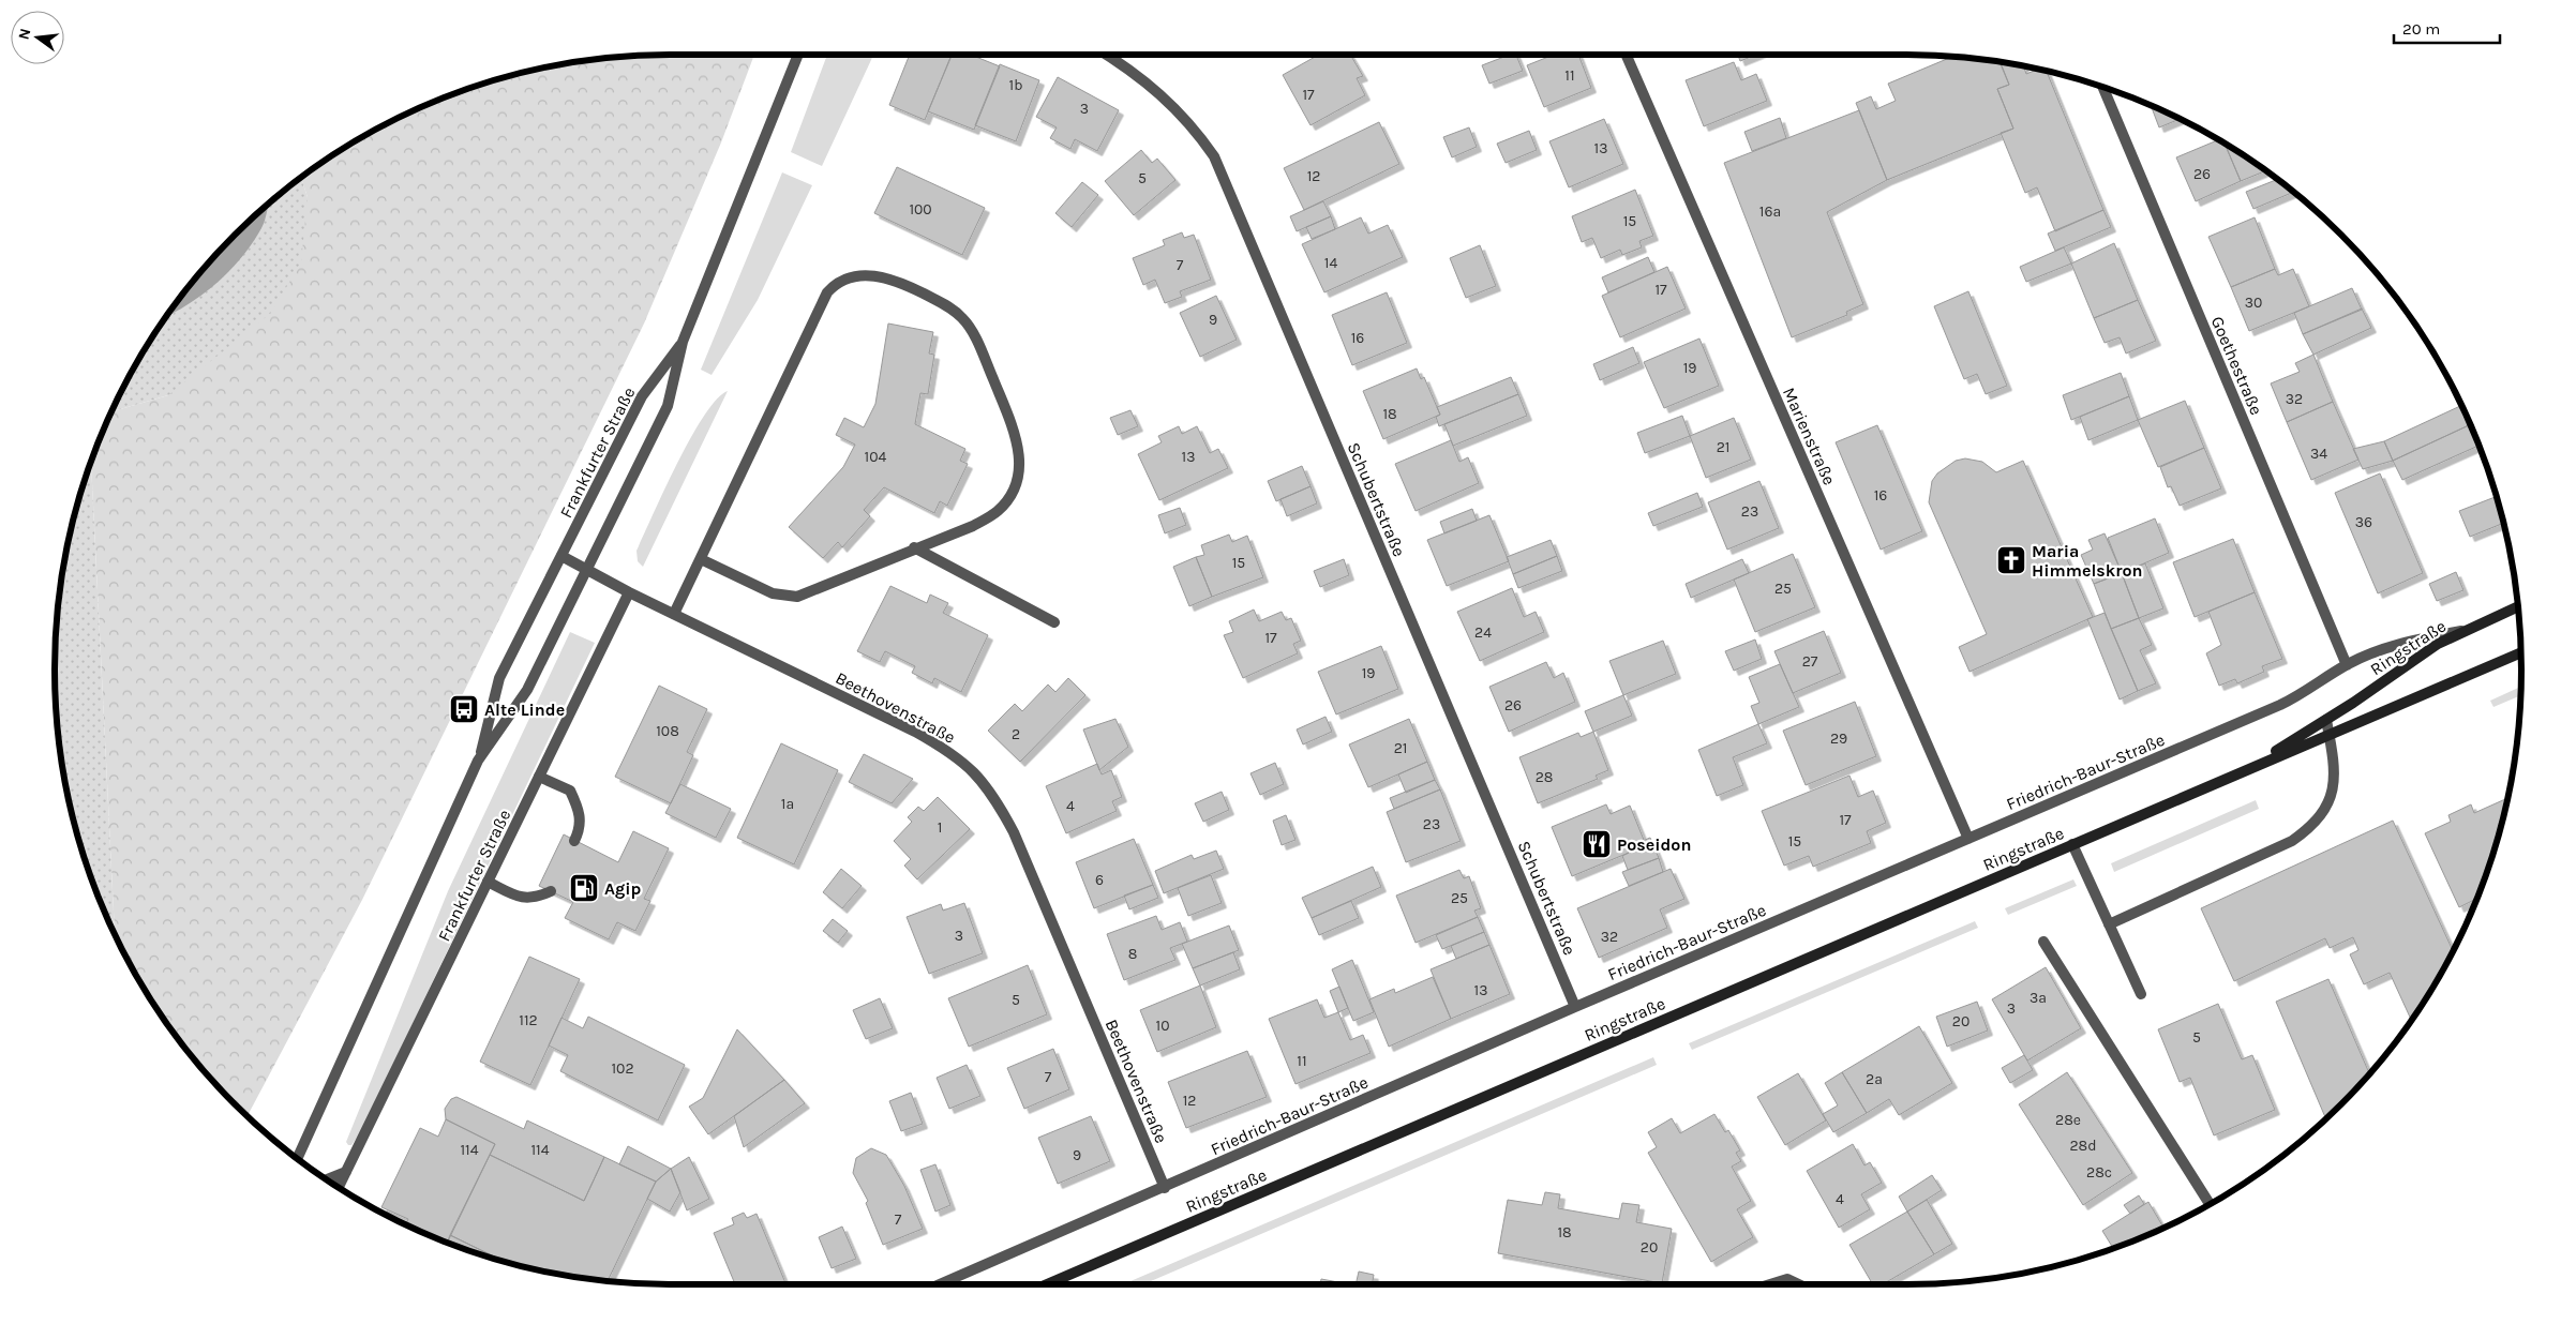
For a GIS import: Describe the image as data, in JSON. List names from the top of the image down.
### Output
{
  "streets": {
    "main road": ["Ringstraße"],
    "street": [
      "Goethestraße",
      "Marienstraße",
      "Frankfurter Straße",
      "Schubertstraße",
      "Beethovenstraße",
      "Friedrich-Baur-Straße"
    ]
  },
  "crossings": [
    ["Goethestraße", "Friedrich-Baur-Straße"],
    ["Marienstraße", "Friedrich-Baur-Straße"],
    ["Frankfurter Straße", "Beethovenstraße"],
    ["Schubertstraße", "Friedrich-Baur-Straße"],
    ["Ringstraße", "Friedrich-Baur-Straße"],
    ["Beethovenstraße", "Friedrich-Baur-Straße"]
  ],
  "places": {
    "church": ["Maria Himmelskron"],
    "bus stop": ["Alte Linde"],
    "restaurant": ["Poseidon"],
    "fuel station": ["Agip"]
  },
  "house_numbers": [
    "11",
    "1b",
    "17",
    "3",
    "13",
    "26",
    "12",
    "5",
    "100",
    "16a",
    "15",
    "14",
    "7",
    "17",
    "30",
    "9",
    "16",
    "19",
    "32",
    "18",
    "21",
    "34",
    "104",
    "13",
    "16",
    "23",
    "36",
    "15",
    "25",
    "24",
    "17",
    "27",
    "19",
    "26",
    "108",
    "2",
    "29",
    "21",
    "28",
    "1a",
    "4",
    "17",
    "23",
    "1",
    "15",
    "6",
    "25",
    "3",
    "32",
    "8",
    "13",
    "3a",
    "5",
    "3",
    "112",
    "20",
    "10",
    "5",
    "11",
    "102",
    "7",
    "2a",
    "12",
    "28e",
    "28d",
    "114",
    "114",
    "9",
    "28c",
    "4",
    "7",
    "18",
    "20"
  ],
  "scale_bar": "20 m",
  "north": "left"
}
